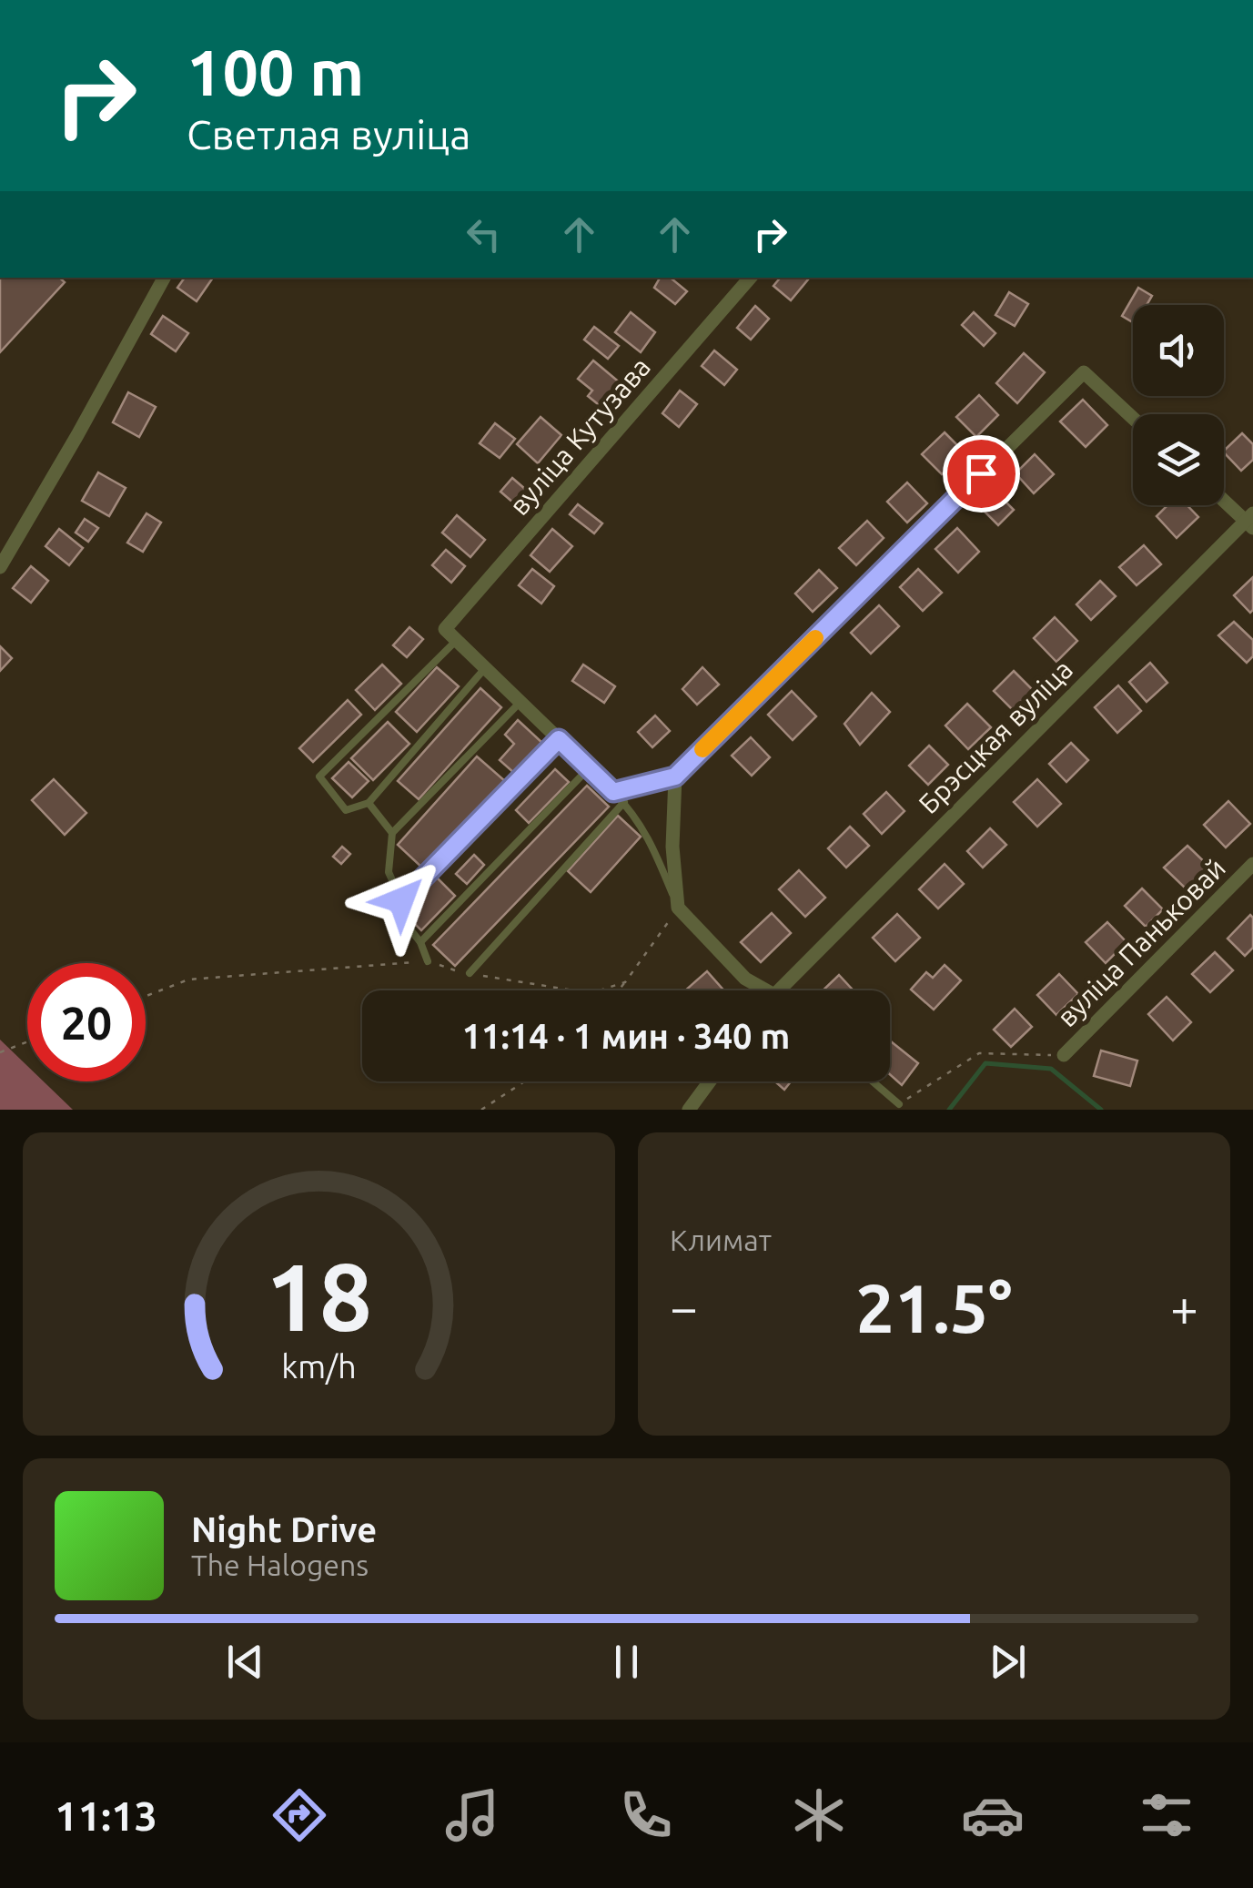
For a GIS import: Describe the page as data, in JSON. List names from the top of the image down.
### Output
{
  "streets": {
    "street": ["вуліца Кутузава", "Брэсцкая вуліца", "вуліца Паньковай"]
  },
  "page": {
    "turn": ["100 m", "Светлая вуліца"],
    "limit": "20",
    "trip": "11:14 · 1 мин · 340 m",
    "tile": "Климат",
    "heat": ["−", "21.5°", "+"],
    "song": ["Night Drive", "The Halogens"],
    "tabs": "11:13",
    "gauge": ["18", "km/h"]
  }
}
